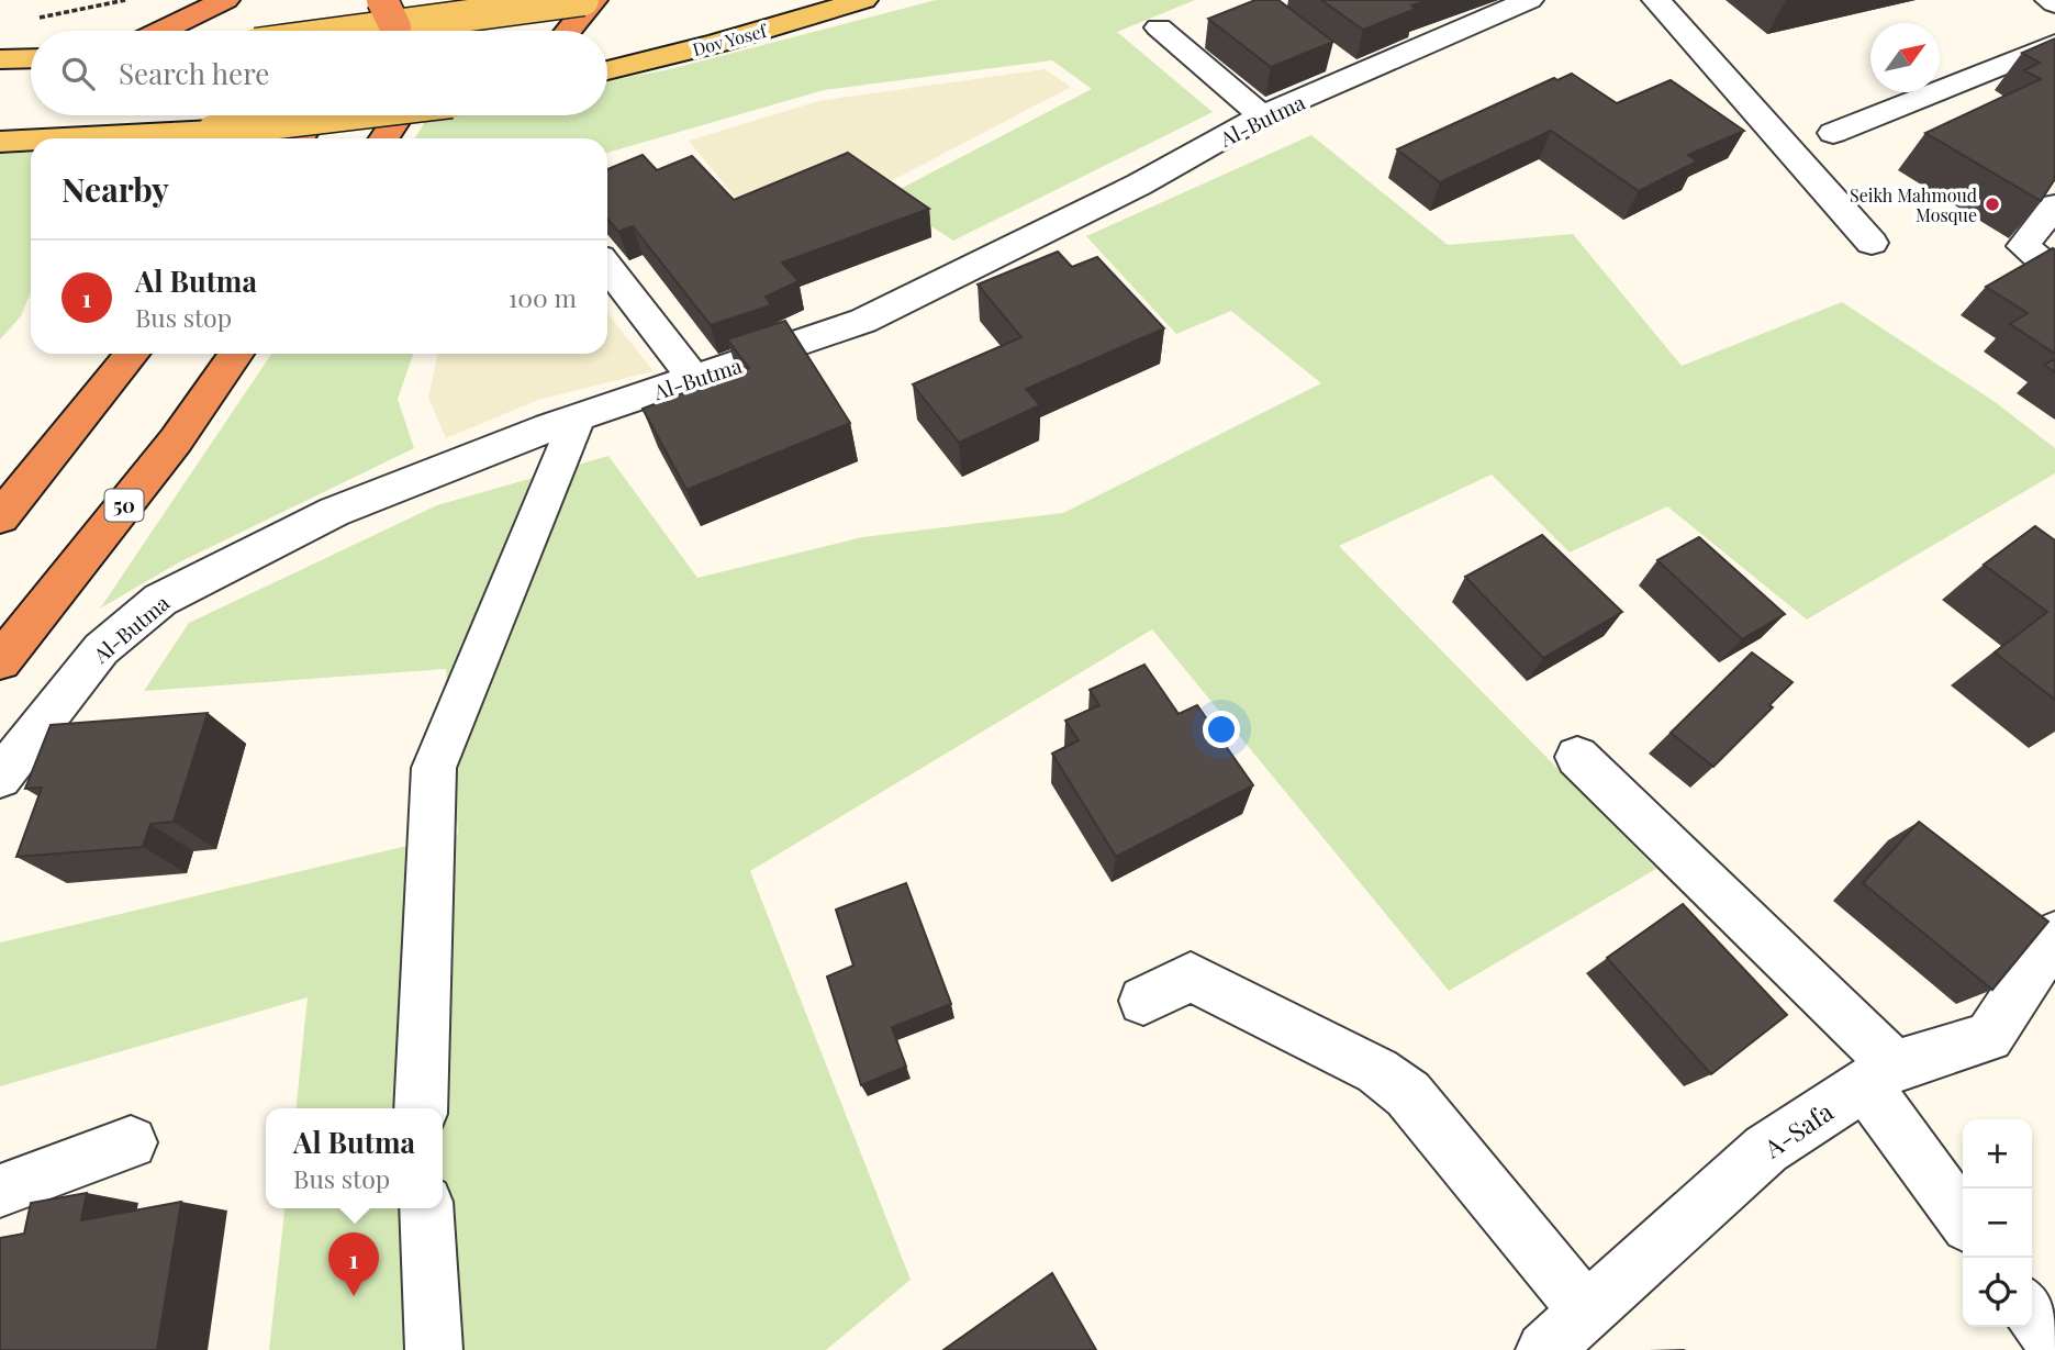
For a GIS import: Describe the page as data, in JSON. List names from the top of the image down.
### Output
{
  "streets": {
    "highway": ["50"],
    "main road": ["Dov Yosef"],
    "street": ["Al-Butma", "A-Safa"]
  },
  "places": ["Seikh Mahmoud Mosque"],
  "north": "top right",
  "page": {
    "search": "Search here",
    "heading": "Nearby",
    "list": [
      {
        "mark": "1",
        "name": "Al Butma",
        "note": "Bus stop",
        "value": "100 m"
      }
    ],
    "popup": ["Al Butma", "Bus stop"],
    "map_buttons": ["+", "−"],
    "pins": "1"
  }
}
